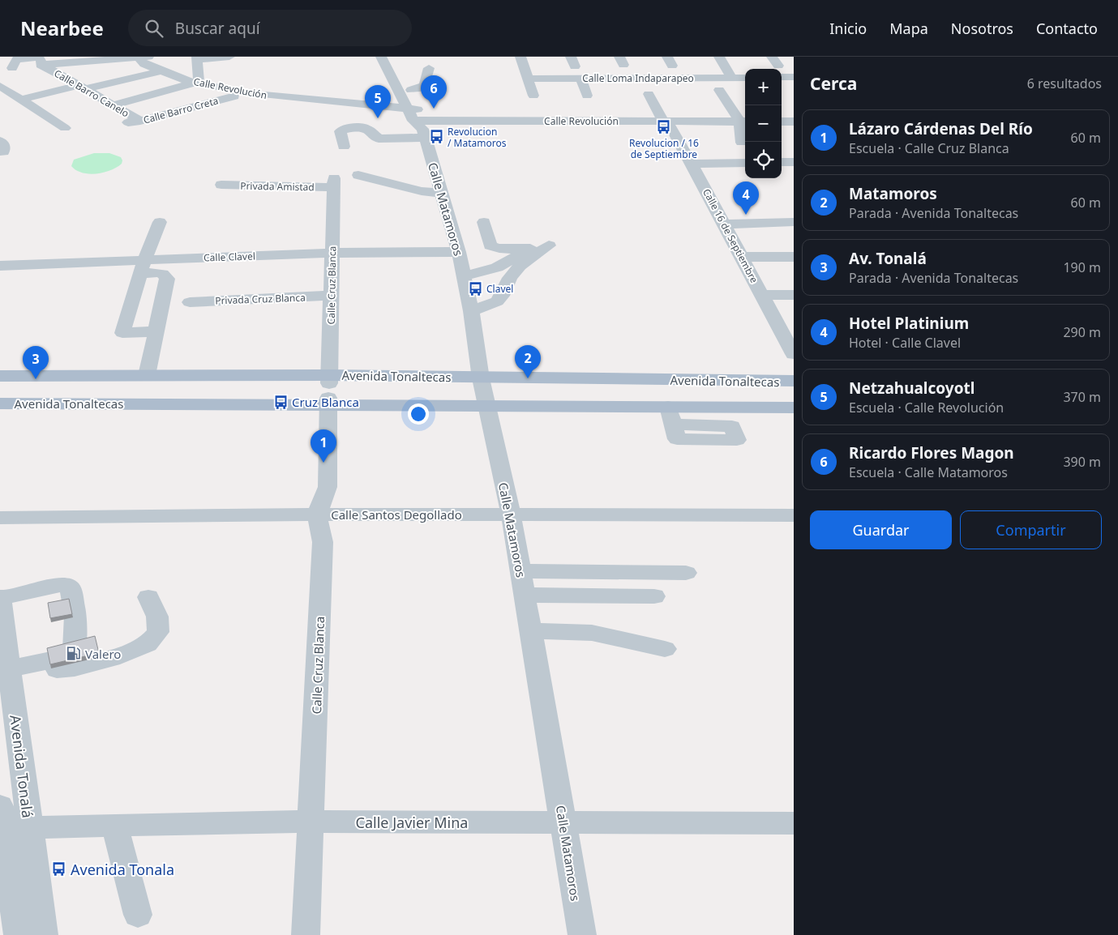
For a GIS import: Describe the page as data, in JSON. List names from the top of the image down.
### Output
{
  "streets": {
    "main road": ["Avenida Tonaltecas"],
    "street": [
      "Calle Loma Indaparapeo",
      "Calle Revolución",
      "Calle Barro Canelo",
      "Calle Barro Creta",
      "Privada Amistad",
      "Calle Matamoros",
      "Calle 16 de Septiembre",
      "Calle Clavel",
      "Calle Cruz Blanca",
      "Privada Cruz Blanca",
      "Calle Santos Degollado",
      "Avenida Tonalá",
      "Calle Javier Mina"
    ]
  },
  "crossings": [
    ["Calle Revolución", "Calle Barro Canelo"],
    ["Calle Revolución", "Calle Barro Creta"],
    ["Calle Revolución", "Calle Matamoros"],
    ["Calle Revolución", "Calle 16 de Septiembre"],
    ["Calle Barro Canelo", "Calle Barro Creta"],
    ["Privada Amistad", "Calle Cruz Blanca"],
    ["Calle Matamoros", "Calle Clavel"],
    ["Calle Matamoros", "Avenida Tonaltecas"],
    ["Calle Matamoros", "Calle Santos Degollado"],
    ["Calle Matamoros", "Calle Javier Mina"],
    ["Calle Clavel", "Calle Cruz Blanca"],
    ["Calle Cruz Blanca", "Privada Cruz Blanca"],
    ["Calle Cruz Blanca", "Avenida Tonaltecas"],
    ["Calle Cruz Blanca", "Calle Santos Degollado"],
    ["Calle Cruz Blanca", "Calle Javier Mina"],
    ["Avenida Tonalá", "Calle Javier Mina"]
  ],
  "places": {
    "bus stop": [
      "Revolucion / 16 de Septiembre",
      "Revolucion / Matamoros",
      "Clavel",
      "Cruz Blanca",
      "Avenida Tonala"
    ],
    "fuel station": ["Valero"]
  },
  "page": {
    "header": "Nearbee",
    "search": "Buscar aquí",
    "nav": [
      "Inicio",
      "Mapa",
      "Nosotros",
      "Contacto"
    ],
    "heading": ["Cerca", "6 resultados"],
    "map_buttons": ["+", "−"],
    "pins": [
      "6",
      "5",
      "4",
      "2",
      "3",
      "1"
    ],
    "list": [
      {
        "mark": "1",
        "name": "Lázaro Cárdenas Del Río",
        "note": "Escuela · Calle Cruz Blanca",
        "value": "60 m"
      },
      {
        "mark": "2",
        "name": "Matamoros",
        "note": "Parada · Avenida Tonaltecas",
        "value": "60 m"
      },
      {
        "mark": "3",
        "name": "Av. Tonalá",
        "note": "Parada · Avenida Tonaltecas",
        "value": "190 m"
      },
      {
        "mark": "4",
        "name": "Hotel Platinium",
        "note": "Hotel · Calle Clavel",
        "value": "290 m"
      },
      {
        "mark": "5",
        "name": "Netzahualcoyotl",
        "note": "Escuela · Calle Revolución",
        "value": "370 m"
      },
      {
        "mark": "6",
        "name": "Ricardo Flores Magon",
        "note": "Escuela · Calle Matamoros",
        "value": "390 m"
      }
    ],
    "buttons": ["Guardar", "Compartir"]
  }
}
